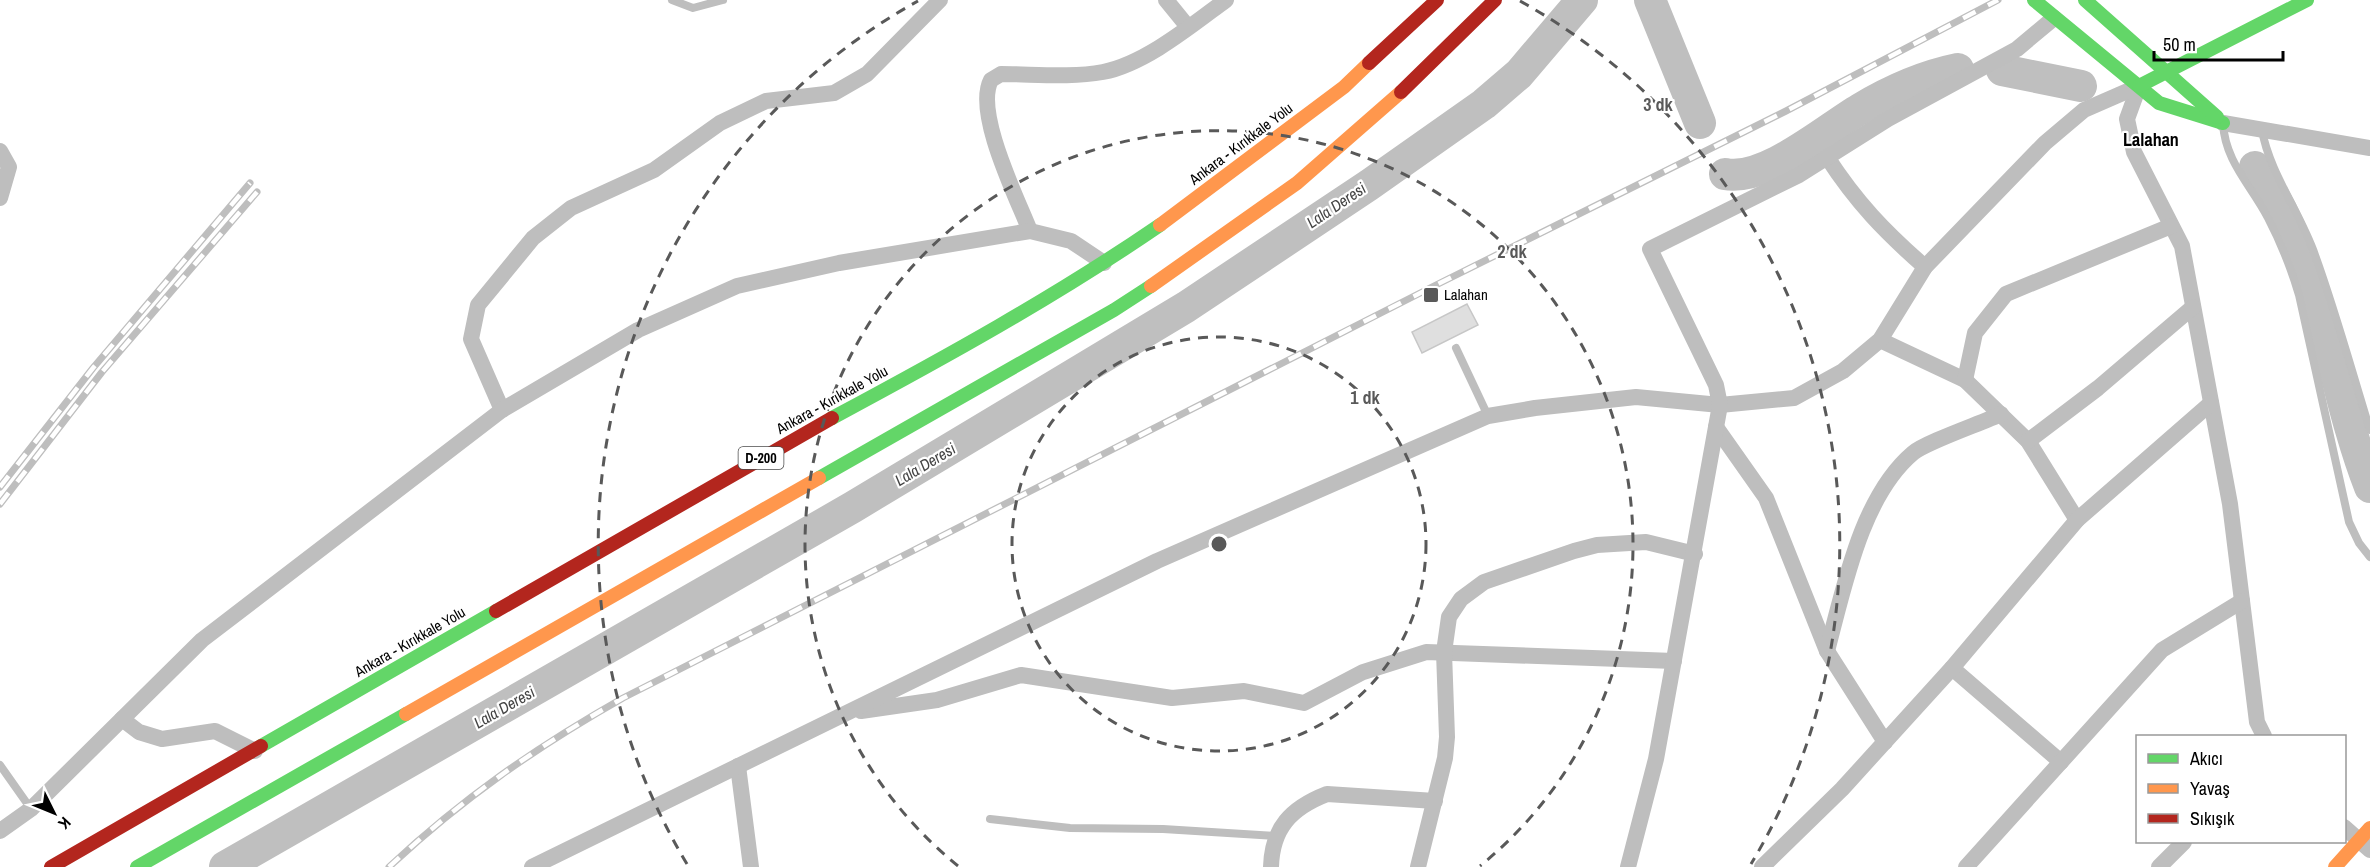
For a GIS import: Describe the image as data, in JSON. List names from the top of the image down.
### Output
{
  "streets": {
    "main road": ["Ankara - Kırıkkale Yolu", "D-200"]
  },
  "districts": ["Lalahan"],
  "water": ["Lala Deresi"],
  "places": {
    "transit": ["Lalahan"]
  },
  "legend": ["Akıcı", "Yavaş", "Sıkışık"],
  "scale_bar": "50 m",
  "north": "bottom right",
  "rings": ["3 dk", "2 dk", "1 dk"]
}
